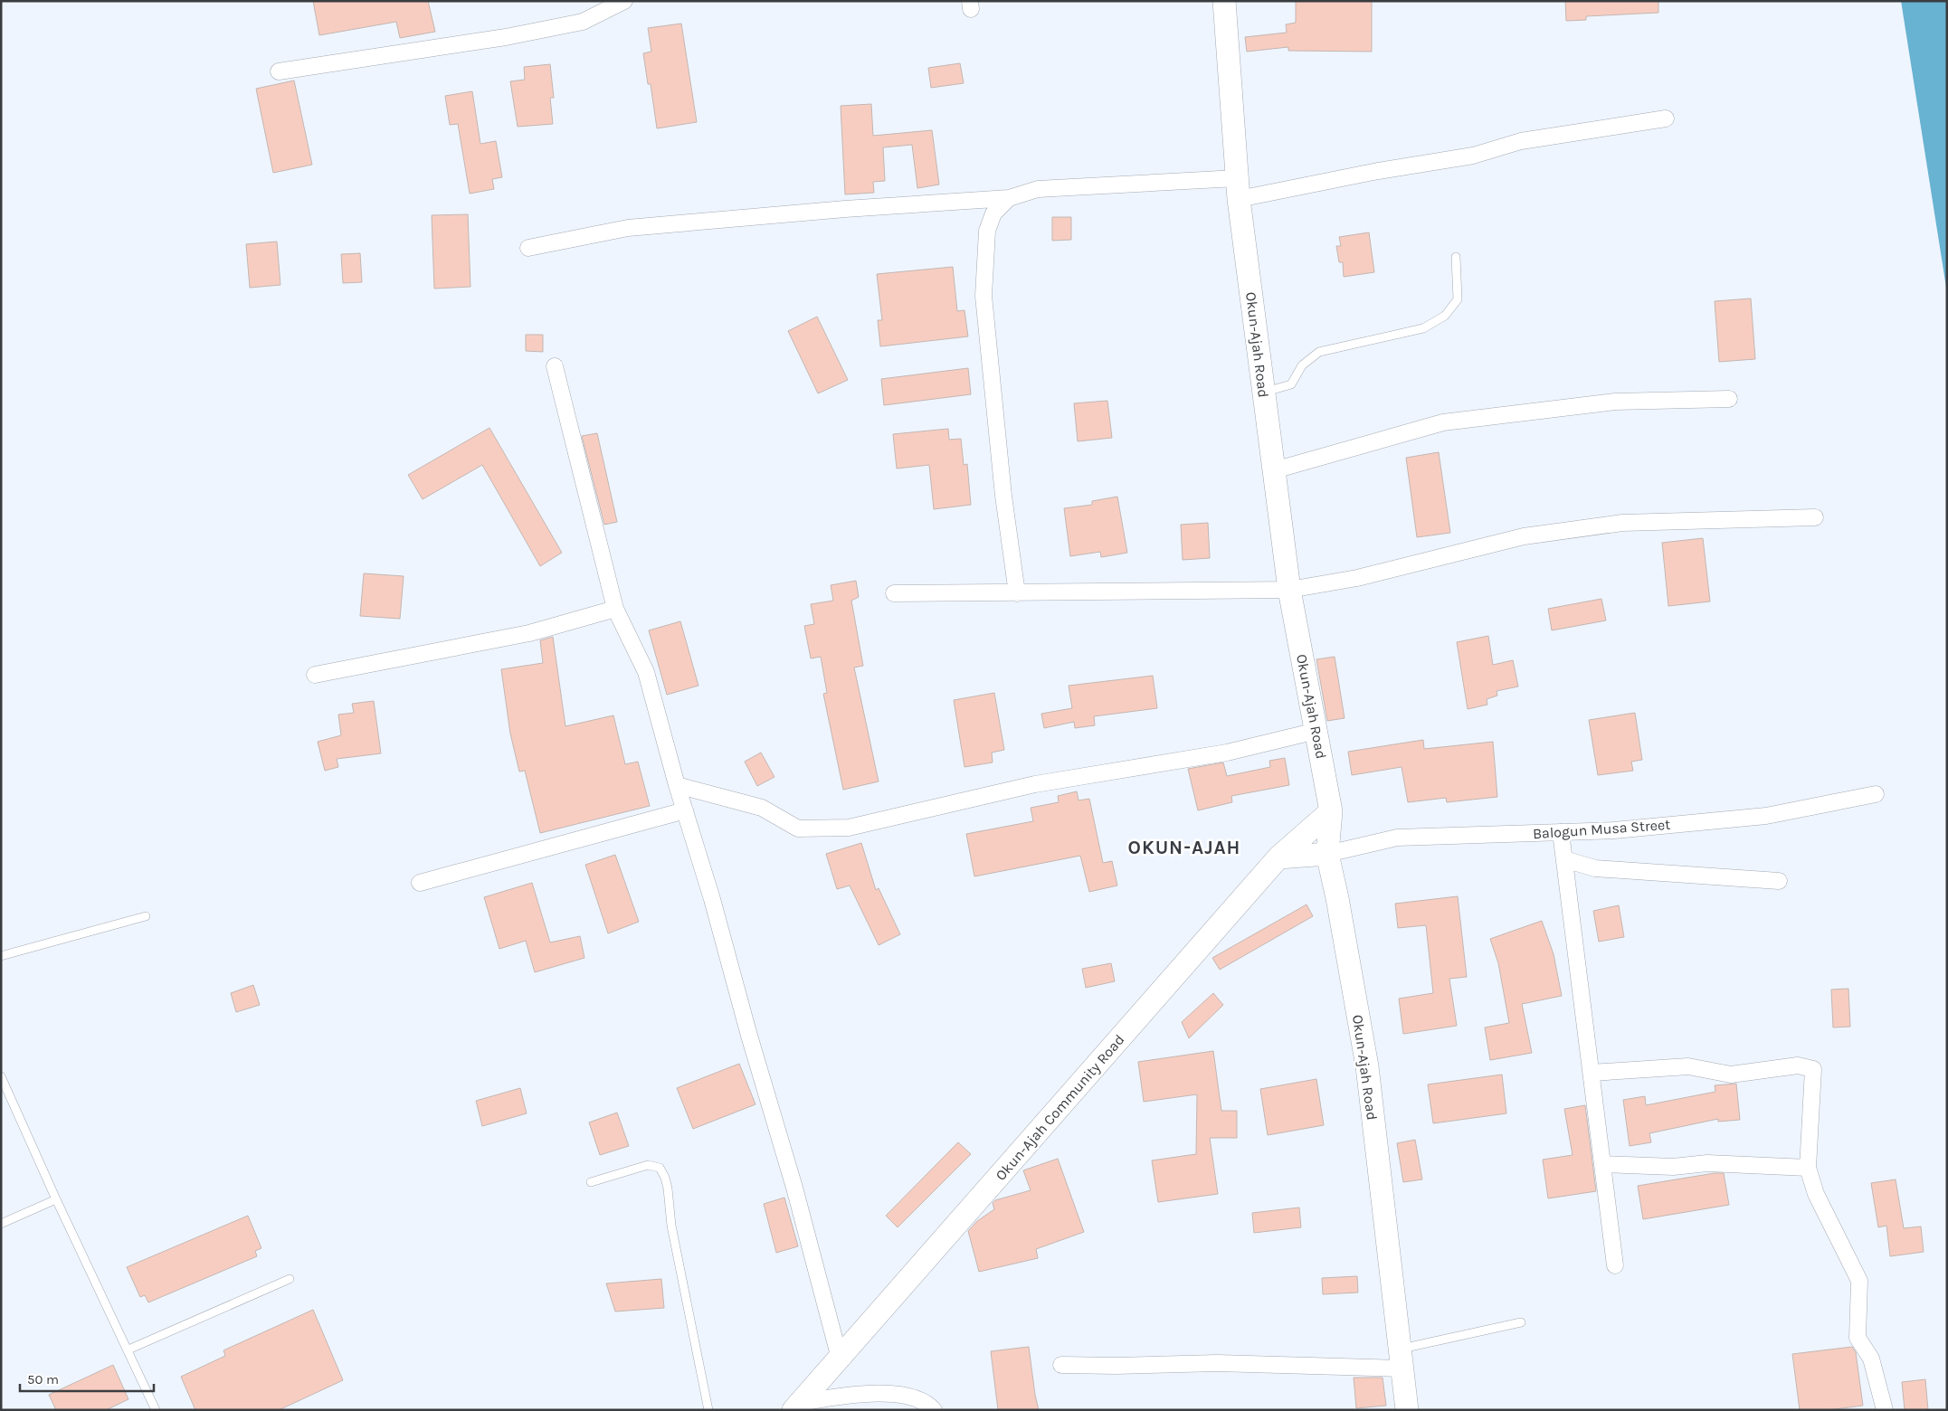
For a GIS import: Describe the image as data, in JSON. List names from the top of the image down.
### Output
{
  "streets": {
    "street": ["Okun-Ajah Road", "Balogun Musa Street", "Okun-Ajah Community Road"]
  },
  "crossings": [
    ["Okun-Ajah Road", "Balogun Musa Street"],
    ["Okun-Ajah Road", "Okun-Ajah Community Road"]
  ],
  "districts": ["OKUN-AJAH"],
  "scale_bar": "50 m"
}
